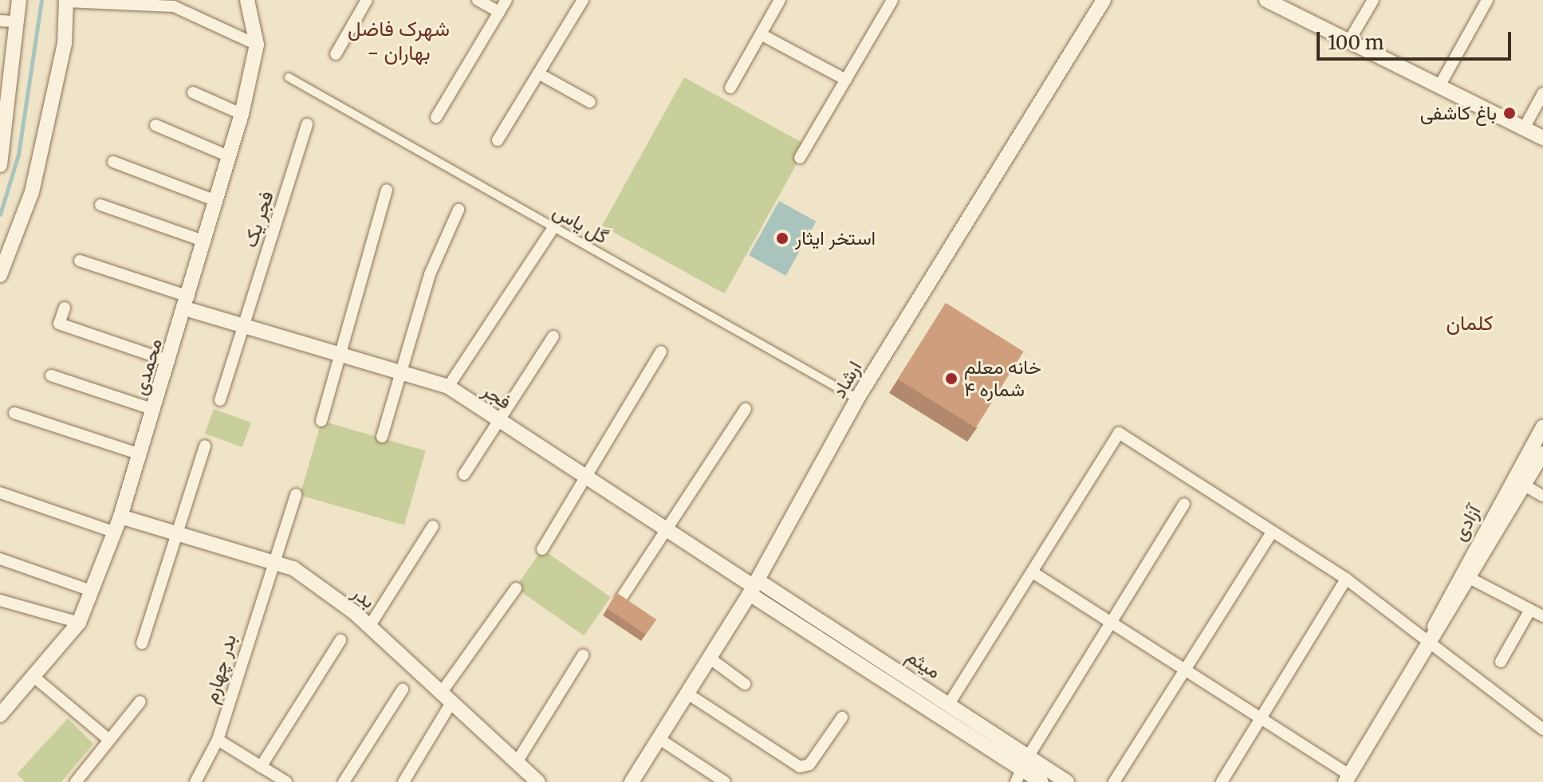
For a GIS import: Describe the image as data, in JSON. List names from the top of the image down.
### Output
{
  "streets": {
    "street": [
      "فجر یک",
      "گل یاس",
      "محمدی",
      "ارشاد",
      "فجر",
      "آزادی",
      "بدر",
      "میثم",
      "بدر چهارم"
    ]
  },
  "crossings": [
    ["فجر یک", "فجر"],
    ["گل یاس", "ارشاد"],
    ["محمدی", "فجر"],
    ["محمدی", "بدر"],
    ["ارشاد", "فجر"],
    ["ارشاد", "میثم"],
    ["فجر", "میثم"],
    ["بدر", "بدر چهارم"]
  ],
  "districts": ["شهرک فاضل - بهاران", "کلمان"],
  "places": ["باغ کاشفی", "استخر ایثار", "خانه معلم شماره ۴"],
  "scale_bar": "100 m"
}
